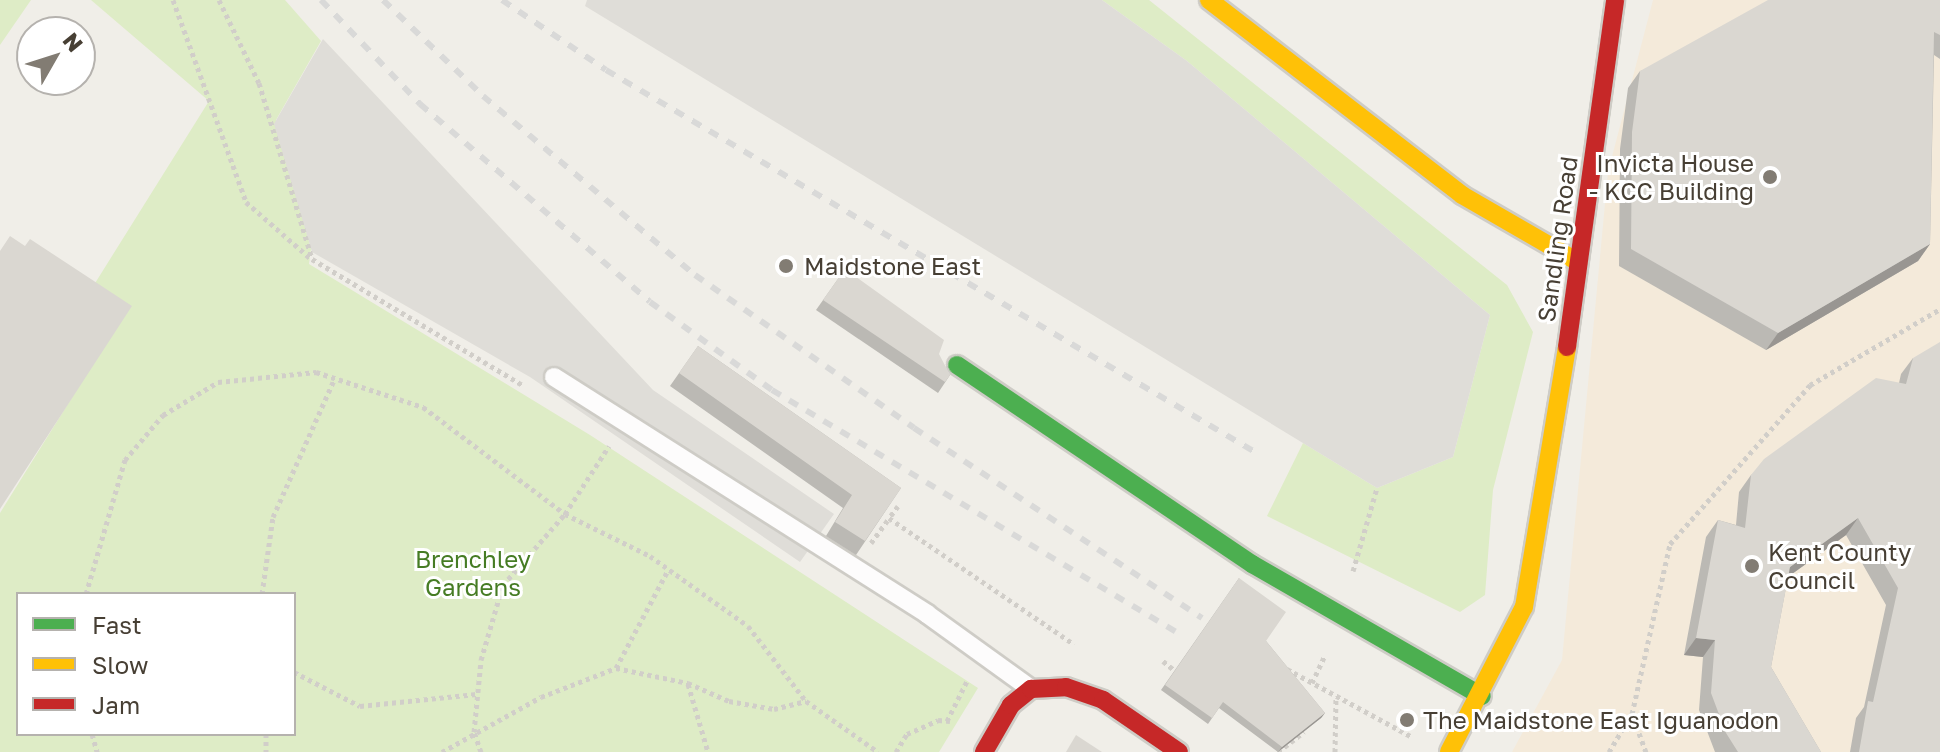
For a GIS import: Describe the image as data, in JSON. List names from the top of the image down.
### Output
{
  "streets": {
    "street": ["Sandling Road"]
  },
  "parks": ["Brenchley Gardens"],
  "places": [
    "Invicta House - KCC Building",
    "Maidstone East",
    "Kent County Council",
    "The Maidstone East Iguanodon"
  ],
  "legend": ["Fast", "Slow", "Jam"],
  "north": "top right"
}
